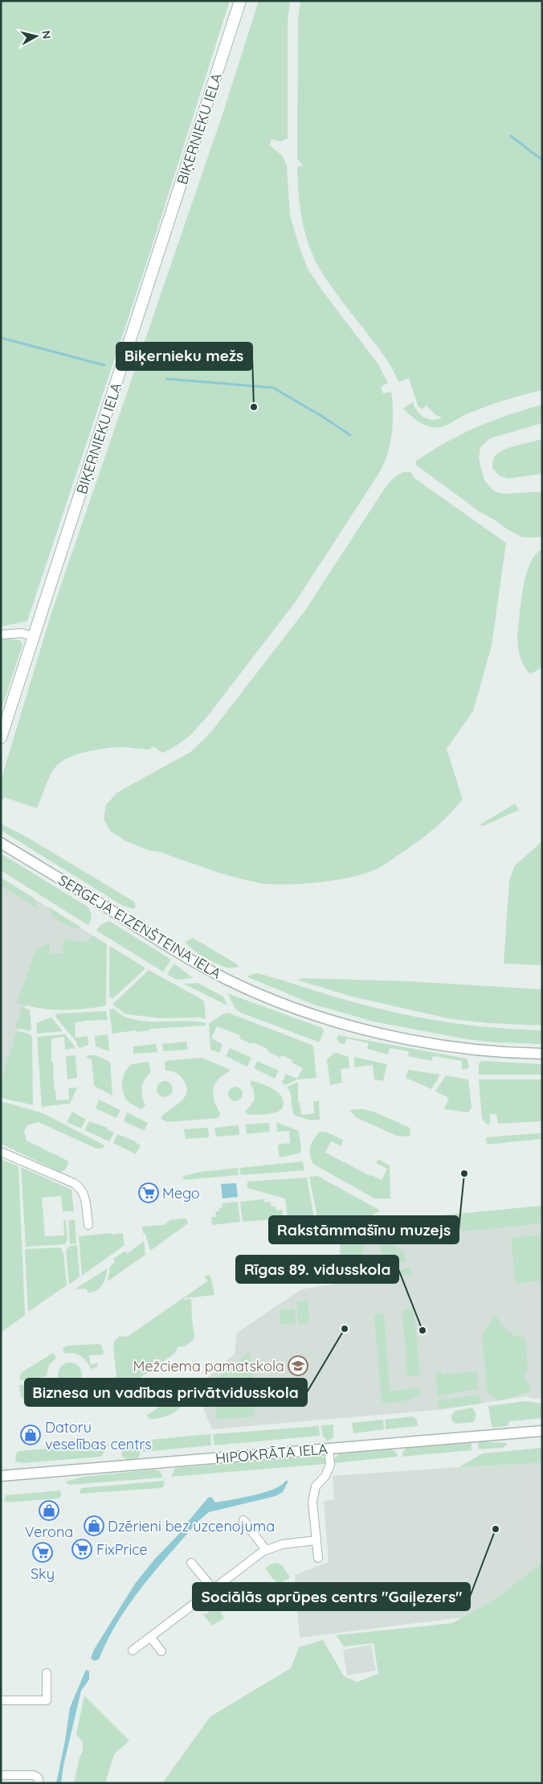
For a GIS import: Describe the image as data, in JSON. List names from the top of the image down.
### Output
{
  "streets": {
    "main road": ["BIĶERNIEKU IELA"],
    "street": ["SERGEJA EIZENŠTEINA IELA", "HIPOKRĀTA IELA"]
  },
  "places": {
    "other": [
      "Biķernieku mežs",
      "Rakstāmmašīnu muzejs",
      "Biznesa un vadības privātvidusskola",
      "Rīgas 89. vidusskola",
      "Sociālās aprūpes centrs \"Gaiļezers\""
    ],
    "supermarket": ["Mego", "FixPrice", "Sky"],
    "school or university": ["Mežciema pamatskola"],
    "shop": ["Datoru veselības centrs", "Verona", "Dzērieni bez uzcenojuma"]
  },
  "north": "right"
}
